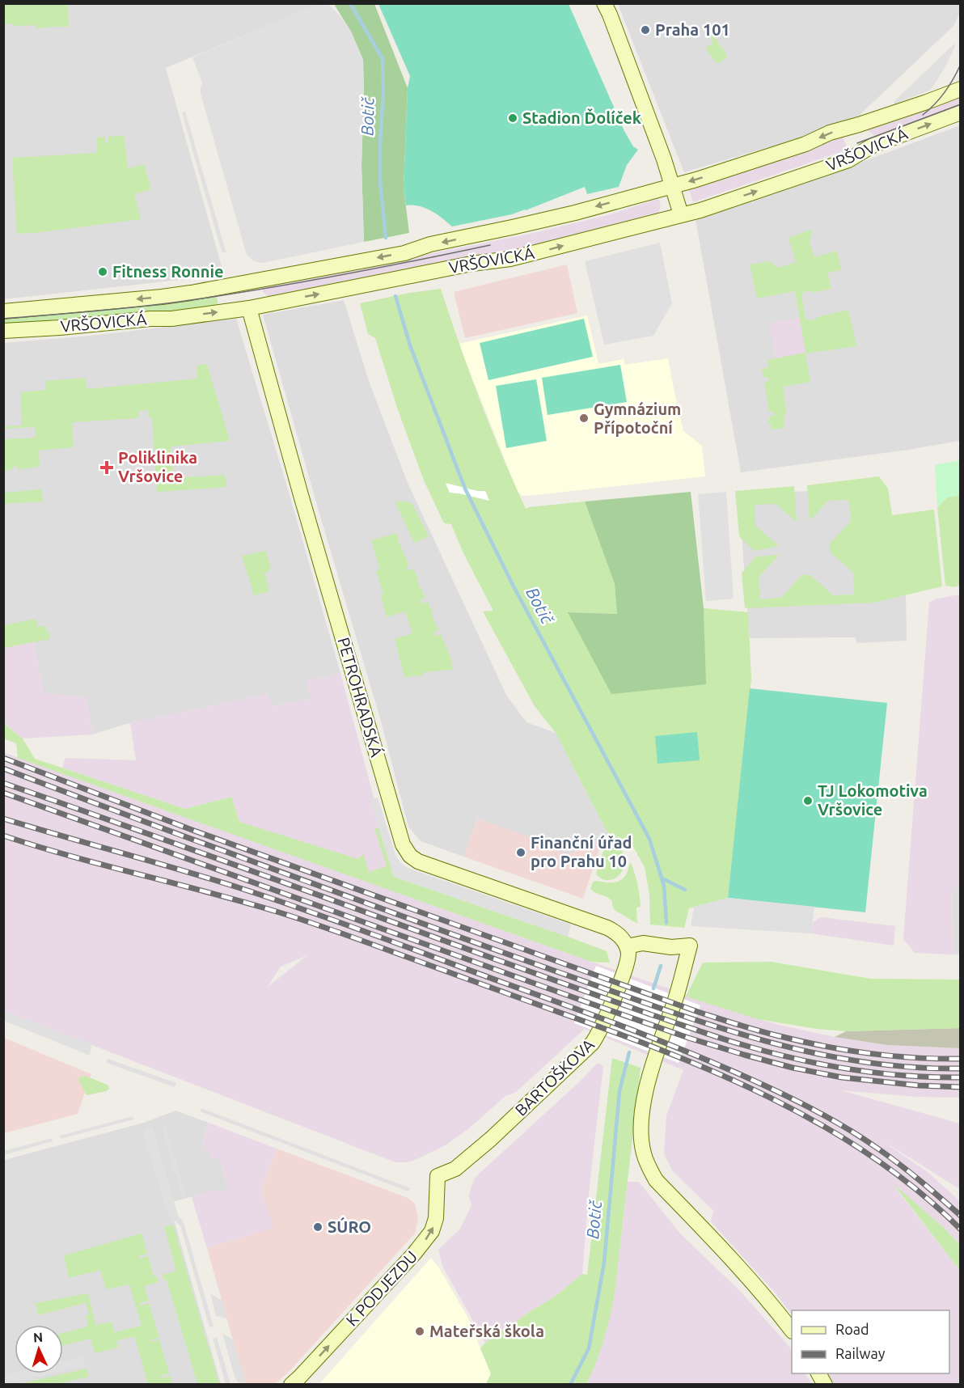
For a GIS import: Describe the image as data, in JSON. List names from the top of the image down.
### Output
{
  "streets": {
    "street": [
      "VRŠOVICKÁ",
      "PETROHRADSKÁ",
      "BARTOŠKOVA",
      "K PODJEZDU"
    ]
  },
  "crossings": [
    ["VRŠOVICKÁ", "PETROHRADSKÁ"],
    ["PETROHRADSKÁ", "BARTOŠKOVA"],
    ["BARTOŠKOVA", "K PODJEZDU"]
  ],
  "one_way": ["K PODJEZDU"],
  "water": ["Botič"],
  "places": {
    "other": [
      "Praha 101",
      "Stadion Ďolíček",
      "Fitness Ronnie",
      "Gymnázium Přípotoční",
      "TJ Lokomotiva Vršovice",
      "Finanční úřad pro Prahu 10",
      "SÚRO",
      "Mateřská škola"
    ],
    "health": ["Poliklinika Vršovice"]
  },
  "legend": ["Road", "Railway"],
  "north": "top"
}
